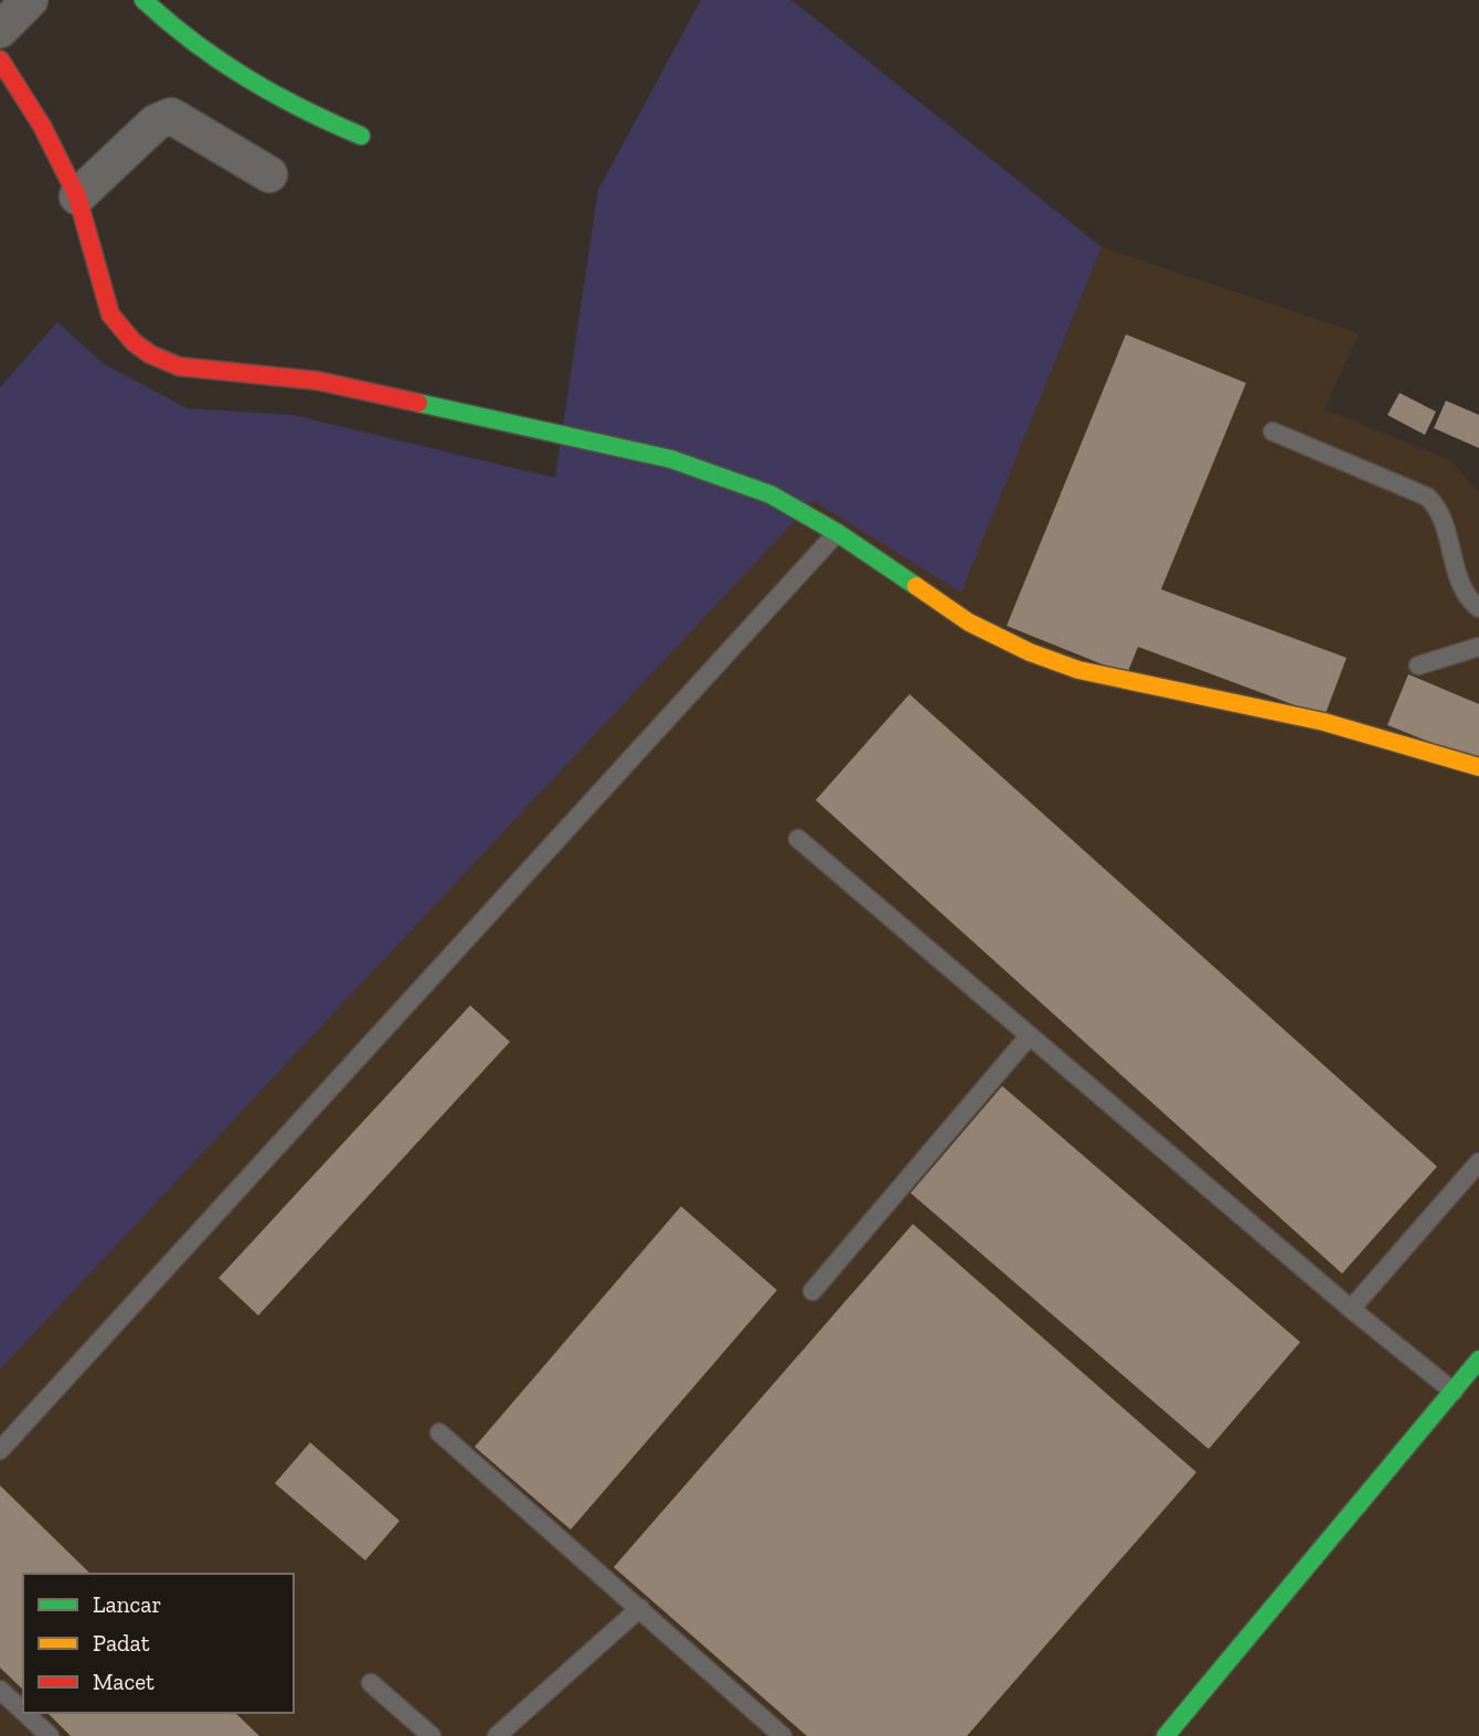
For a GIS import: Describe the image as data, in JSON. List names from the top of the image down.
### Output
{
  "legend": ["Lancar", "Padat", "Macet"]
}
